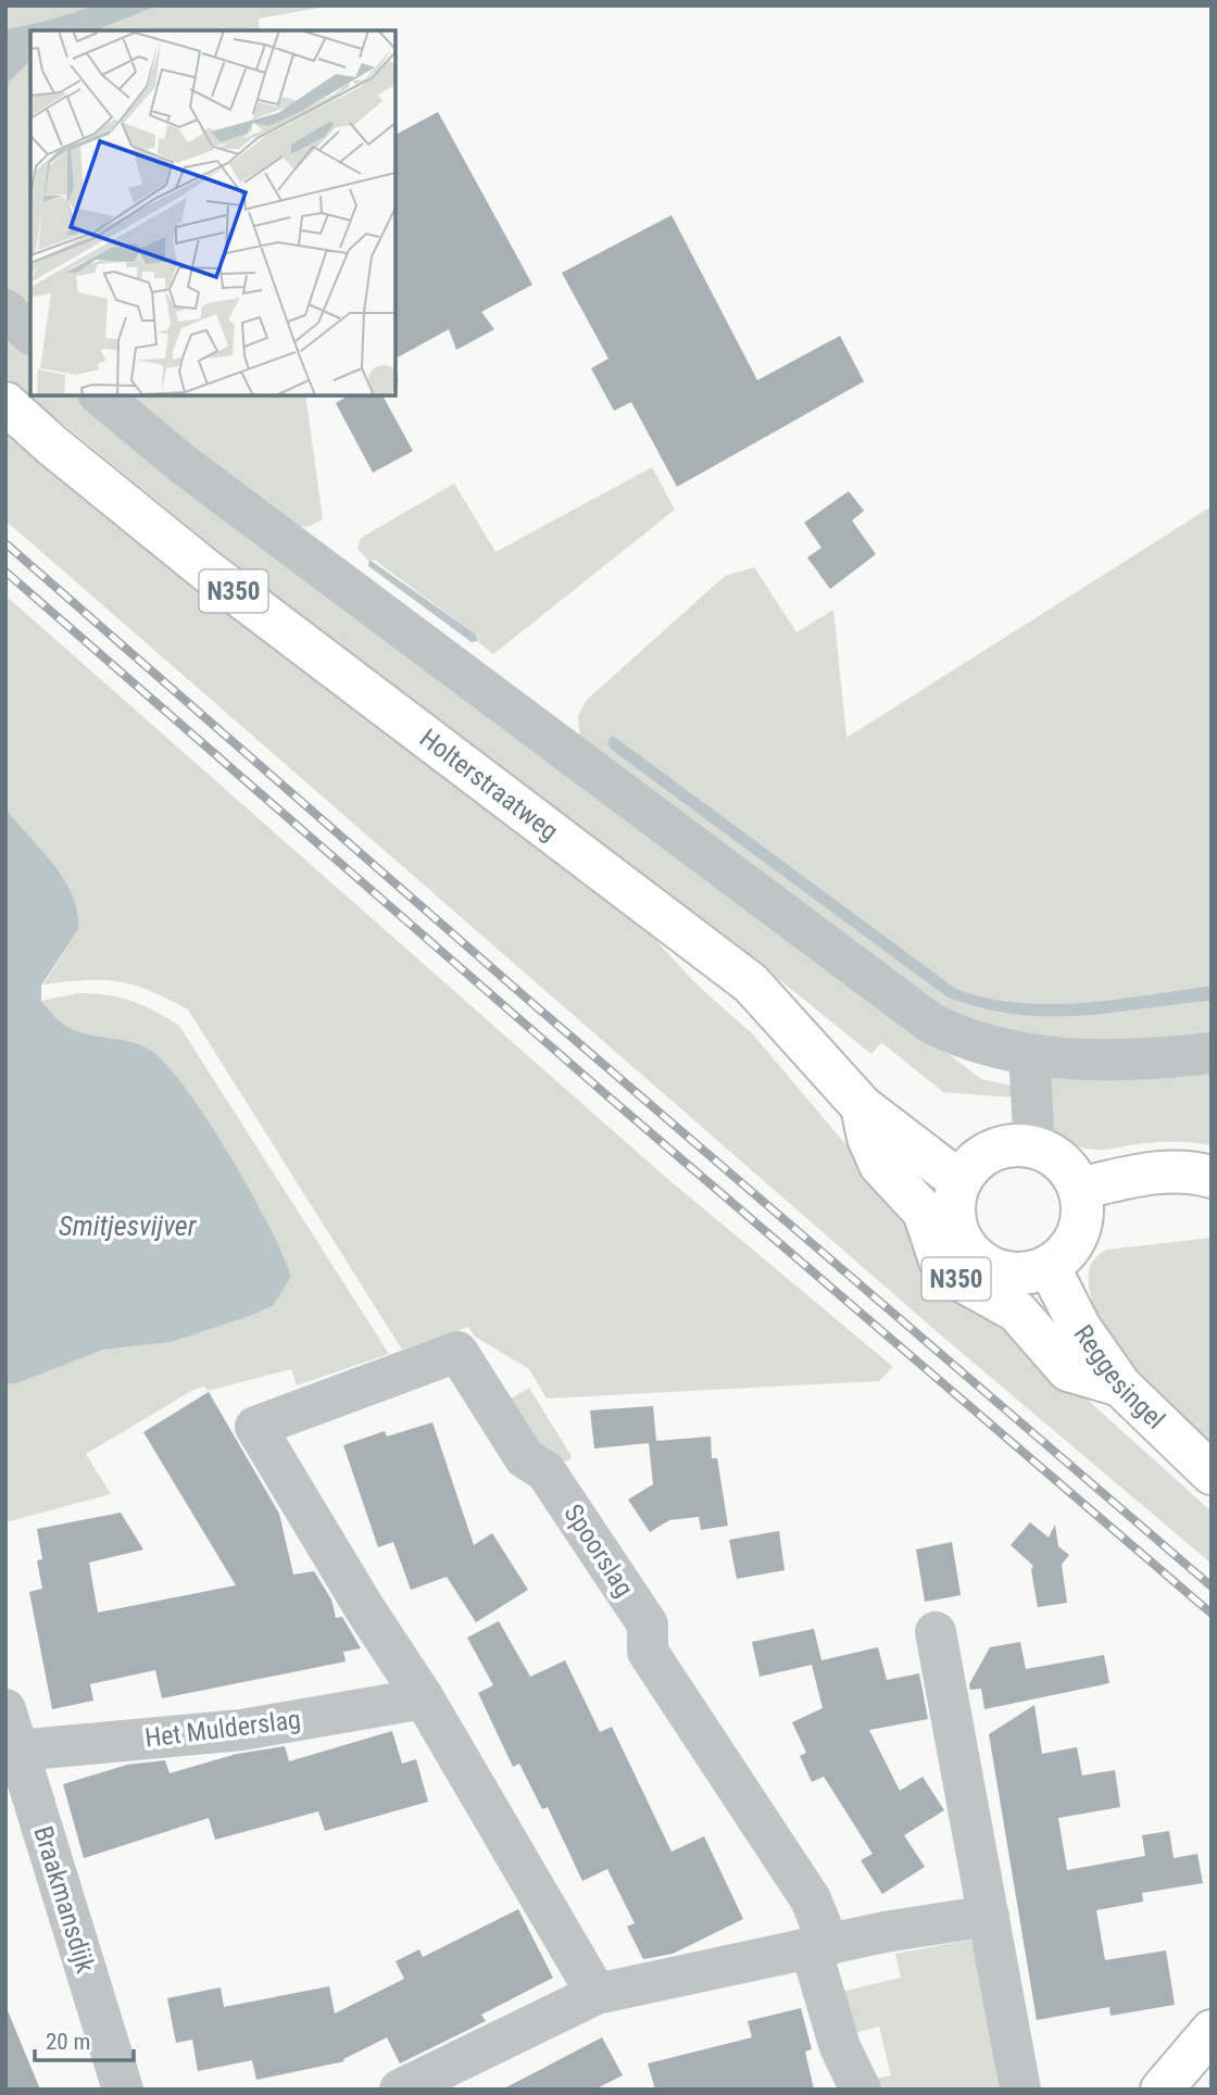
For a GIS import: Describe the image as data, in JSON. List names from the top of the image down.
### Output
{
  "streets": {
    "main road": ["N350", "Holterstraatweg", "Reggesingel"],
    "street": ["Spoorslag", "Het Mulderslag", "Braakmansdijk"]
  },
  "crossings": [
    ["N350", "Holterstraatweg"],
    ["N350", "Reggesingel"],
    ["Holterstraatweg", "Reggesingel"],
    ["Spoorslag", "Het Mulderslag"],
    ["Het Mulderslag", "Braakmansdijk"]
  ],
  "water": ["Smitjesvijver"],
  "scale_bar": "20 m"
}
